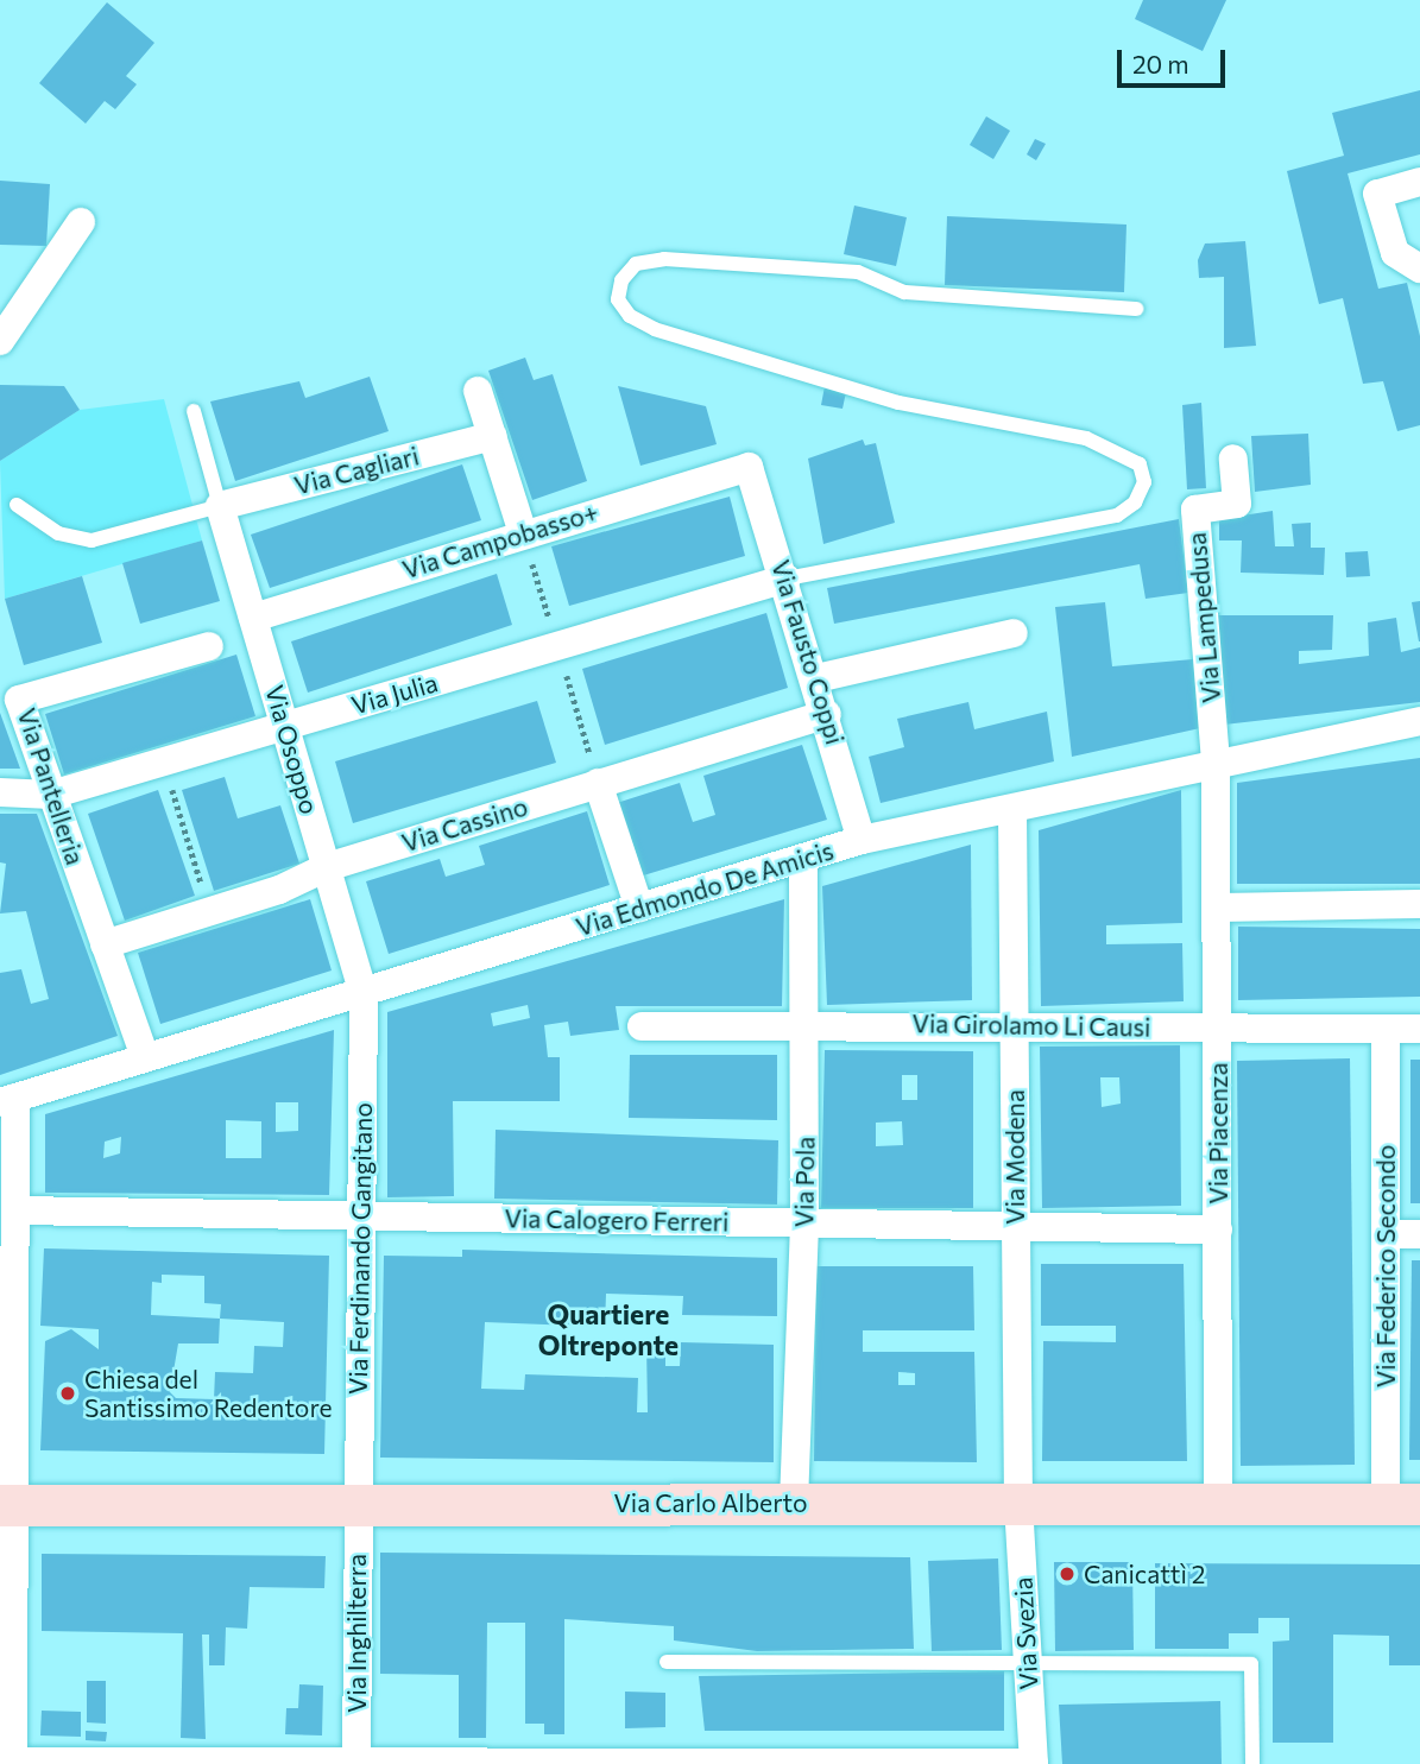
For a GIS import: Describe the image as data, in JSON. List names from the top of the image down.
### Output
{
  "streets": {
    "main road": ["Via Carlo Alberto"],
    "street": [
      "Via Cagliari",
      "Via Campobasso+",
      "Via Lampedusa",
      "Via Fausto Coppi",
      "Via Julia",
      "Via Osoppo",
      "Via Pantelleria",
      "Via Cassino",
      "Via Edmondo De Amicis",
      "Via Girolamo Li Causi",
      "Via Piacenza",
      "Via Modena",
      "Via Pola",
      "Via Calogero Ferreri",
      "Via Ferdinando Gangitano",
      "Via Federico Secondo",
      "Via Inghilterra",
      "Via Svezia"
    ]
  },
  "crossings": [
    ["Via Cagliari", "Via Osoppo"],
    ["Via Campobasso+", "Via Fausto Coppi"],
    ["Via Campobasso+", "Via Osoppo"],
    ["Via Lampedusa", "Via Edmondo De Amicis"],
    ["Via Lampedusa", "Via Piacenza"],
    ["Via Fausto Coppi", "Via Julia"],
    ["Via Fausto Coppi", "Via Cassino"],
    ["Via Fausto Coppi", "Via Edmondo De Amicis"],
    ["Via Julia", "Via Osoppo"],
    ["Via Julia", "Via Pantelleria"],
    ["Via Osoppo", "Via Cassino"],
    ["Via Osoppo", "Via Edmondo De Amicis"],
    ["Via Osoppo", "Via Ferdinando Gangitano"],
    ["Via Pantelleria", "Via Cassino"],
    ["Via Pantelleria", "Via Edmondo De Amicis"],
    ["Via Edmondo De Amicis", "Via Piacenza"],
    ["Via Edmondo De Amicis", "Via Modena"],
    ["Via Edmondo De Amicis", "Via Pola"],
    ["Via Edmondo De Amicis", "Via Ferdinando Gangitano"],
    ["Via Girolamo Li Causi", "Via Piacenza"],
    ["Via Girolamo Li Causi", "Via Modena"],
    ["Via Girolamo Li Causi", "Via Pola"],
    ["Via Girolamo Li Causi", "Via Federico Secondo"],
    ["Via Piacenza", "Via Calogero Ferreri"],
    ["Via Piacenza", "Via Carlo Alberto"],
    ["Via Modena", "Via Calogero Ferreri"],
    ["Via Modena", "Via Carlo Alberto"],
    ["Via Modena", "Via Svezia"],
    ["Via Pola", "Via Calogero Ferreri"],
    ["Via Pola", "Via Carlo Alberto"],
    ["Via Calogero Ferreri", "Via Ferdinando Gangitano"],
    ["Via Ferdinando Gangitano", "Via Carlo Alberto"],
    ["Via Ferdinando Gangitano", "Via Inghilterra"],
    ["Via Federico Secondo", "Via Carlo Alberto"],
    ["Via Carlo Alberto", "Via Inghilterra"],
    ["Via Carlo Alberto", "Via Svezia"]
  ],
  "districts": ["Quartiere Oltreponte"],
  "places": ["Chiesa del Santissimo Redentore", "Canicattì 2"],
  "scale_bar": "20 m"
}
